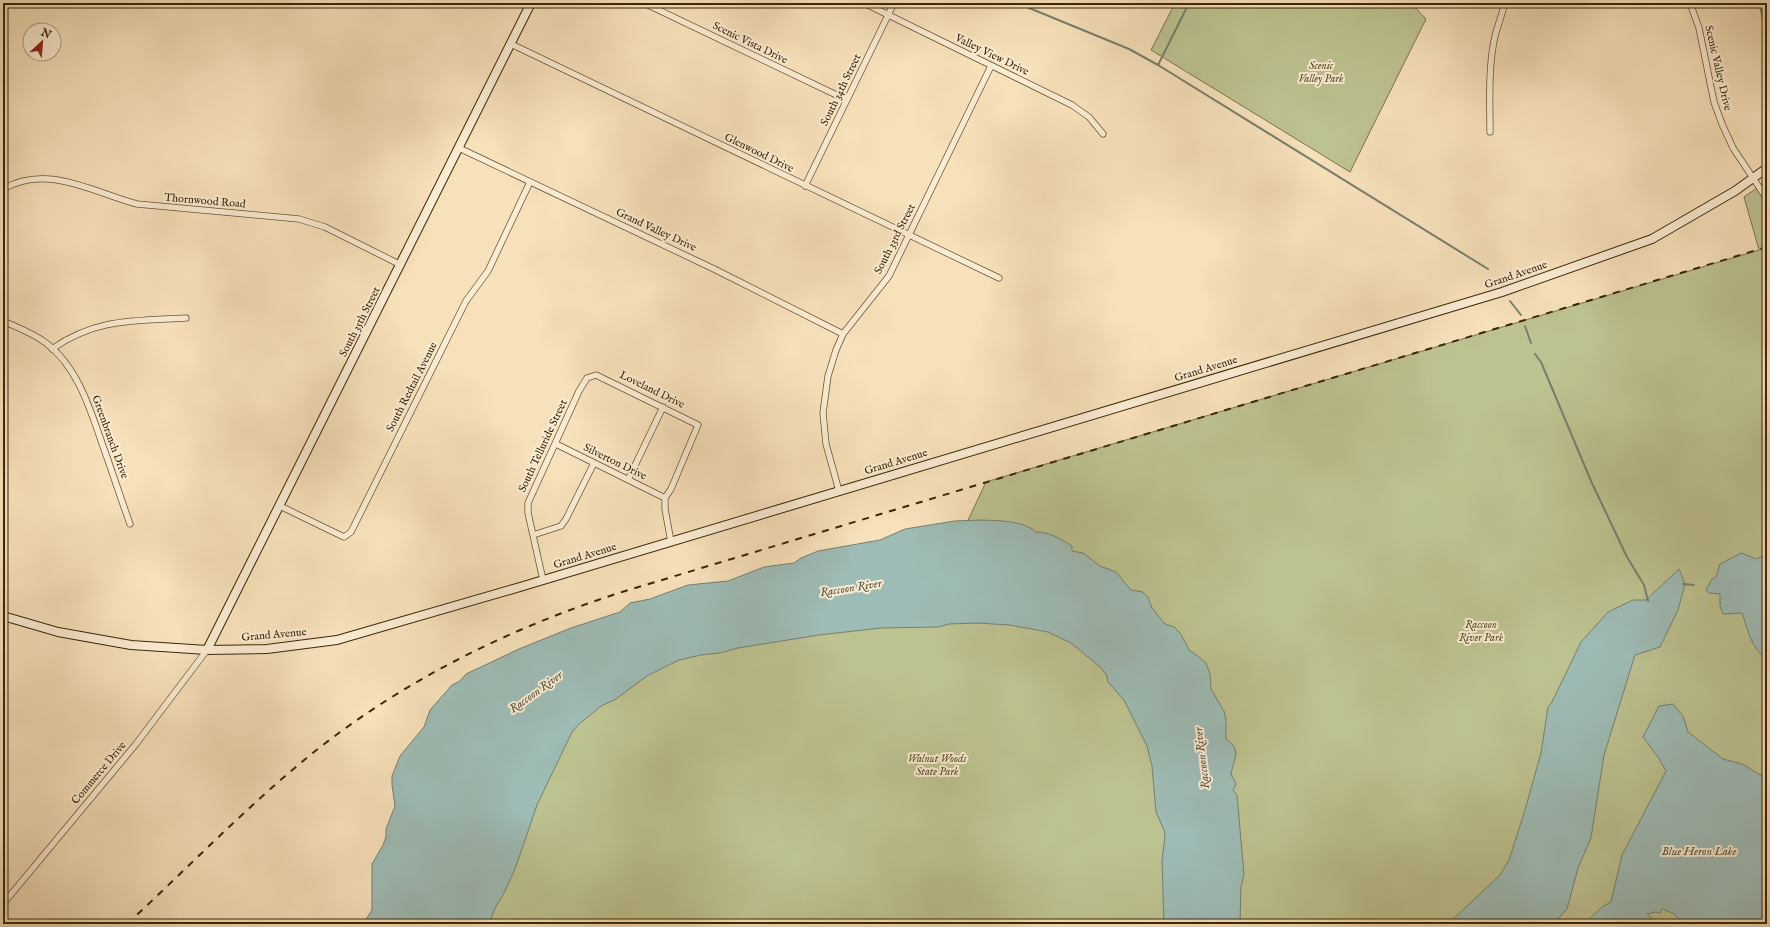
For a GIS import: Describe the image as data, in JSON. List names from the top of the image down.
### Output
{
  "streets": {
    "main road": ["Grand Avenue", "South 35th Street"],
    "street": [
      "Scenic Vista Drive",
      "Valley View Drive",
      "Scenic Valley Drive",
      "South 34th Street",
      "Glenwood Drive",
      "Thornwood Road",
      "Grand Valley Drive",
      "South 33rd Street",
      "South Redtail Avenue",
      "Loveland Drive",
      "Greenbranch Drive",
      "South Telluride Street",
      "Silverton Drive",
      "Commerce Drive"
    ]
  },
  "crossings": [
    ["Scenic Vista Drive", "South 34th Street"],
    ["Valley View Drive", "South 34th Street"],
    ["Valley View Drive", "South 33rd Street"],
    ["Scenic Valley Drive", "Grand Avenue"],
    ["South 34th Street", "Glenwood Drive"],
    ["Glenwood Drive", "South 33rd Street"],
    ["Glenwood Drive", "South 35th Street"],
    ["Thornwood Road", "South 35th Street"],
    ["Grand Valley Drive", "South 33rd Street"],
    ["Grand Valley Drive", "South 35th Street"],
    ["Grand Valley Drive", "South Redtail Avenue"],
    ["South 33rd Street", "Grand Avenue"],
    ["Grand Avenue", "South 35th Street"],
    ["Grand Avenue", "South Telluride Street"],
    ["Grand Avenue", "Commerce Drive"],
    ["South 35th Street", "South Redtail Avenue"],
    ["South 35th Street", "Commerce Drive"],
    ["Loveland Drive", "South Telluride Street"],
    ["Loveland Drive", "Silverton Drive"],
    ["South Telluride Street", "Silverton Drive"]
  ],
  "water": ["Raccoon River", "Blue Heron Lake"],
  "parks": ["Scenic Valley Park", "Raccoon River Park", "Walnut Woods State Park"],
  "north": "top right"
}
